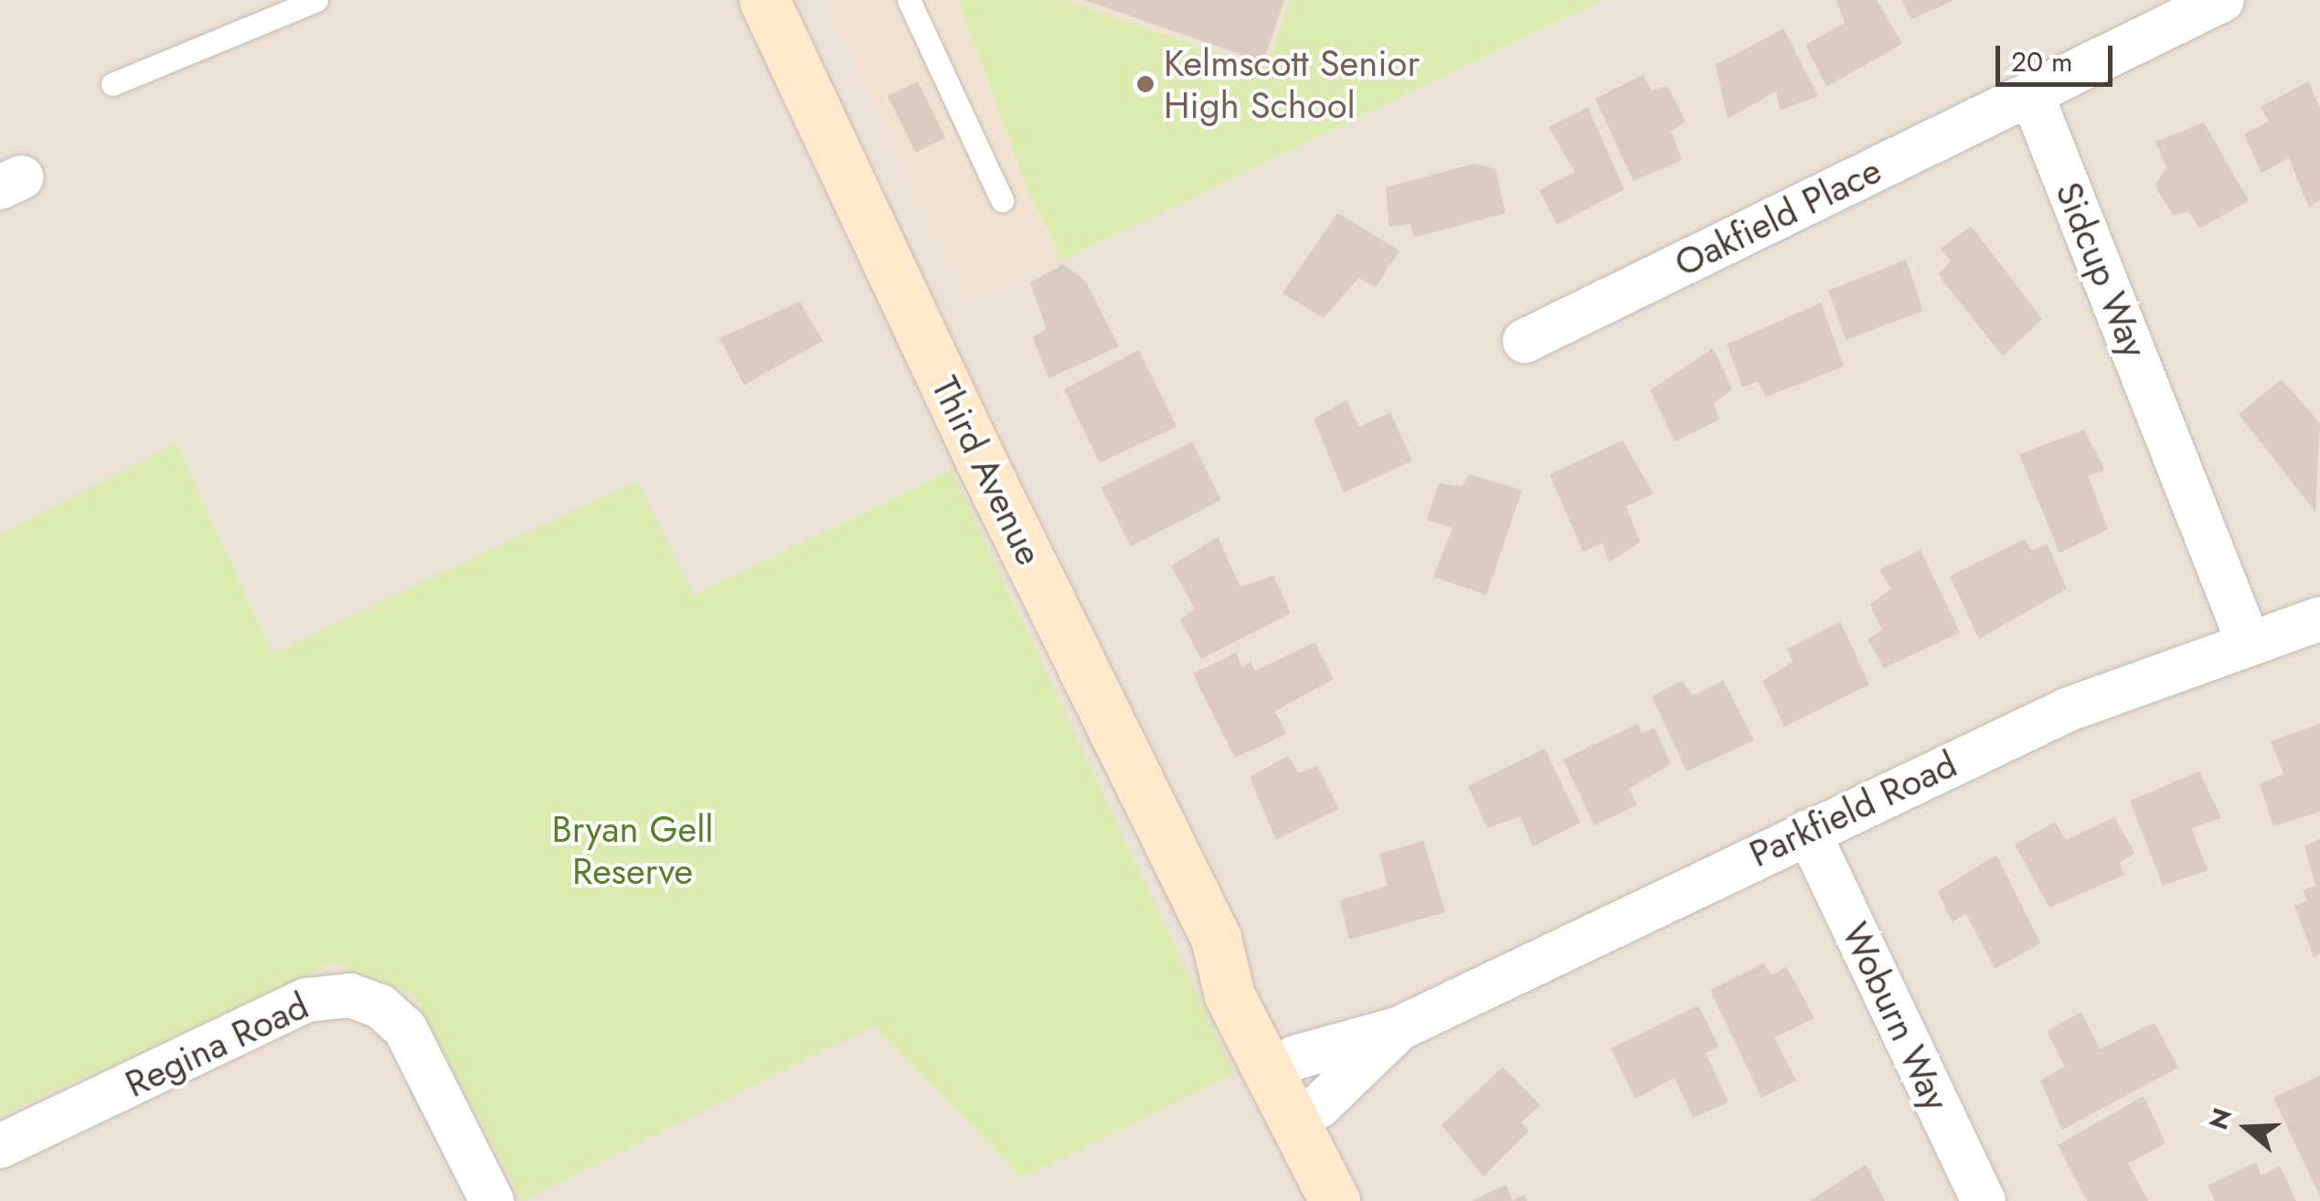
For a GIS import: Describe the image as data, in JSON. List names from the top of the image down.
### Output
{
  "streets": {
    "main road": ["Third Avenue"],
    "street": [
      "Oakfield Place",
      "Sidcup Way",
      "Parkfield Road",
      "Woburn Way",
      "Regina Road"
    ]
  },
  "crossings": [
    ["Oakfield Place", "Sidcup Way"],
    ["Sidcup Way", "Parkfield Road"],
    ["Third Avenue", "Parkfield Road"],
    ["Parkfield Road", "Woburn Way"]
  ],
  "parks": ["Bryan Gell Reserve"],
  "places": ["Kelmscott Senior High School"],
  "scale_bar": "20 m",
  "north": "left"
}
